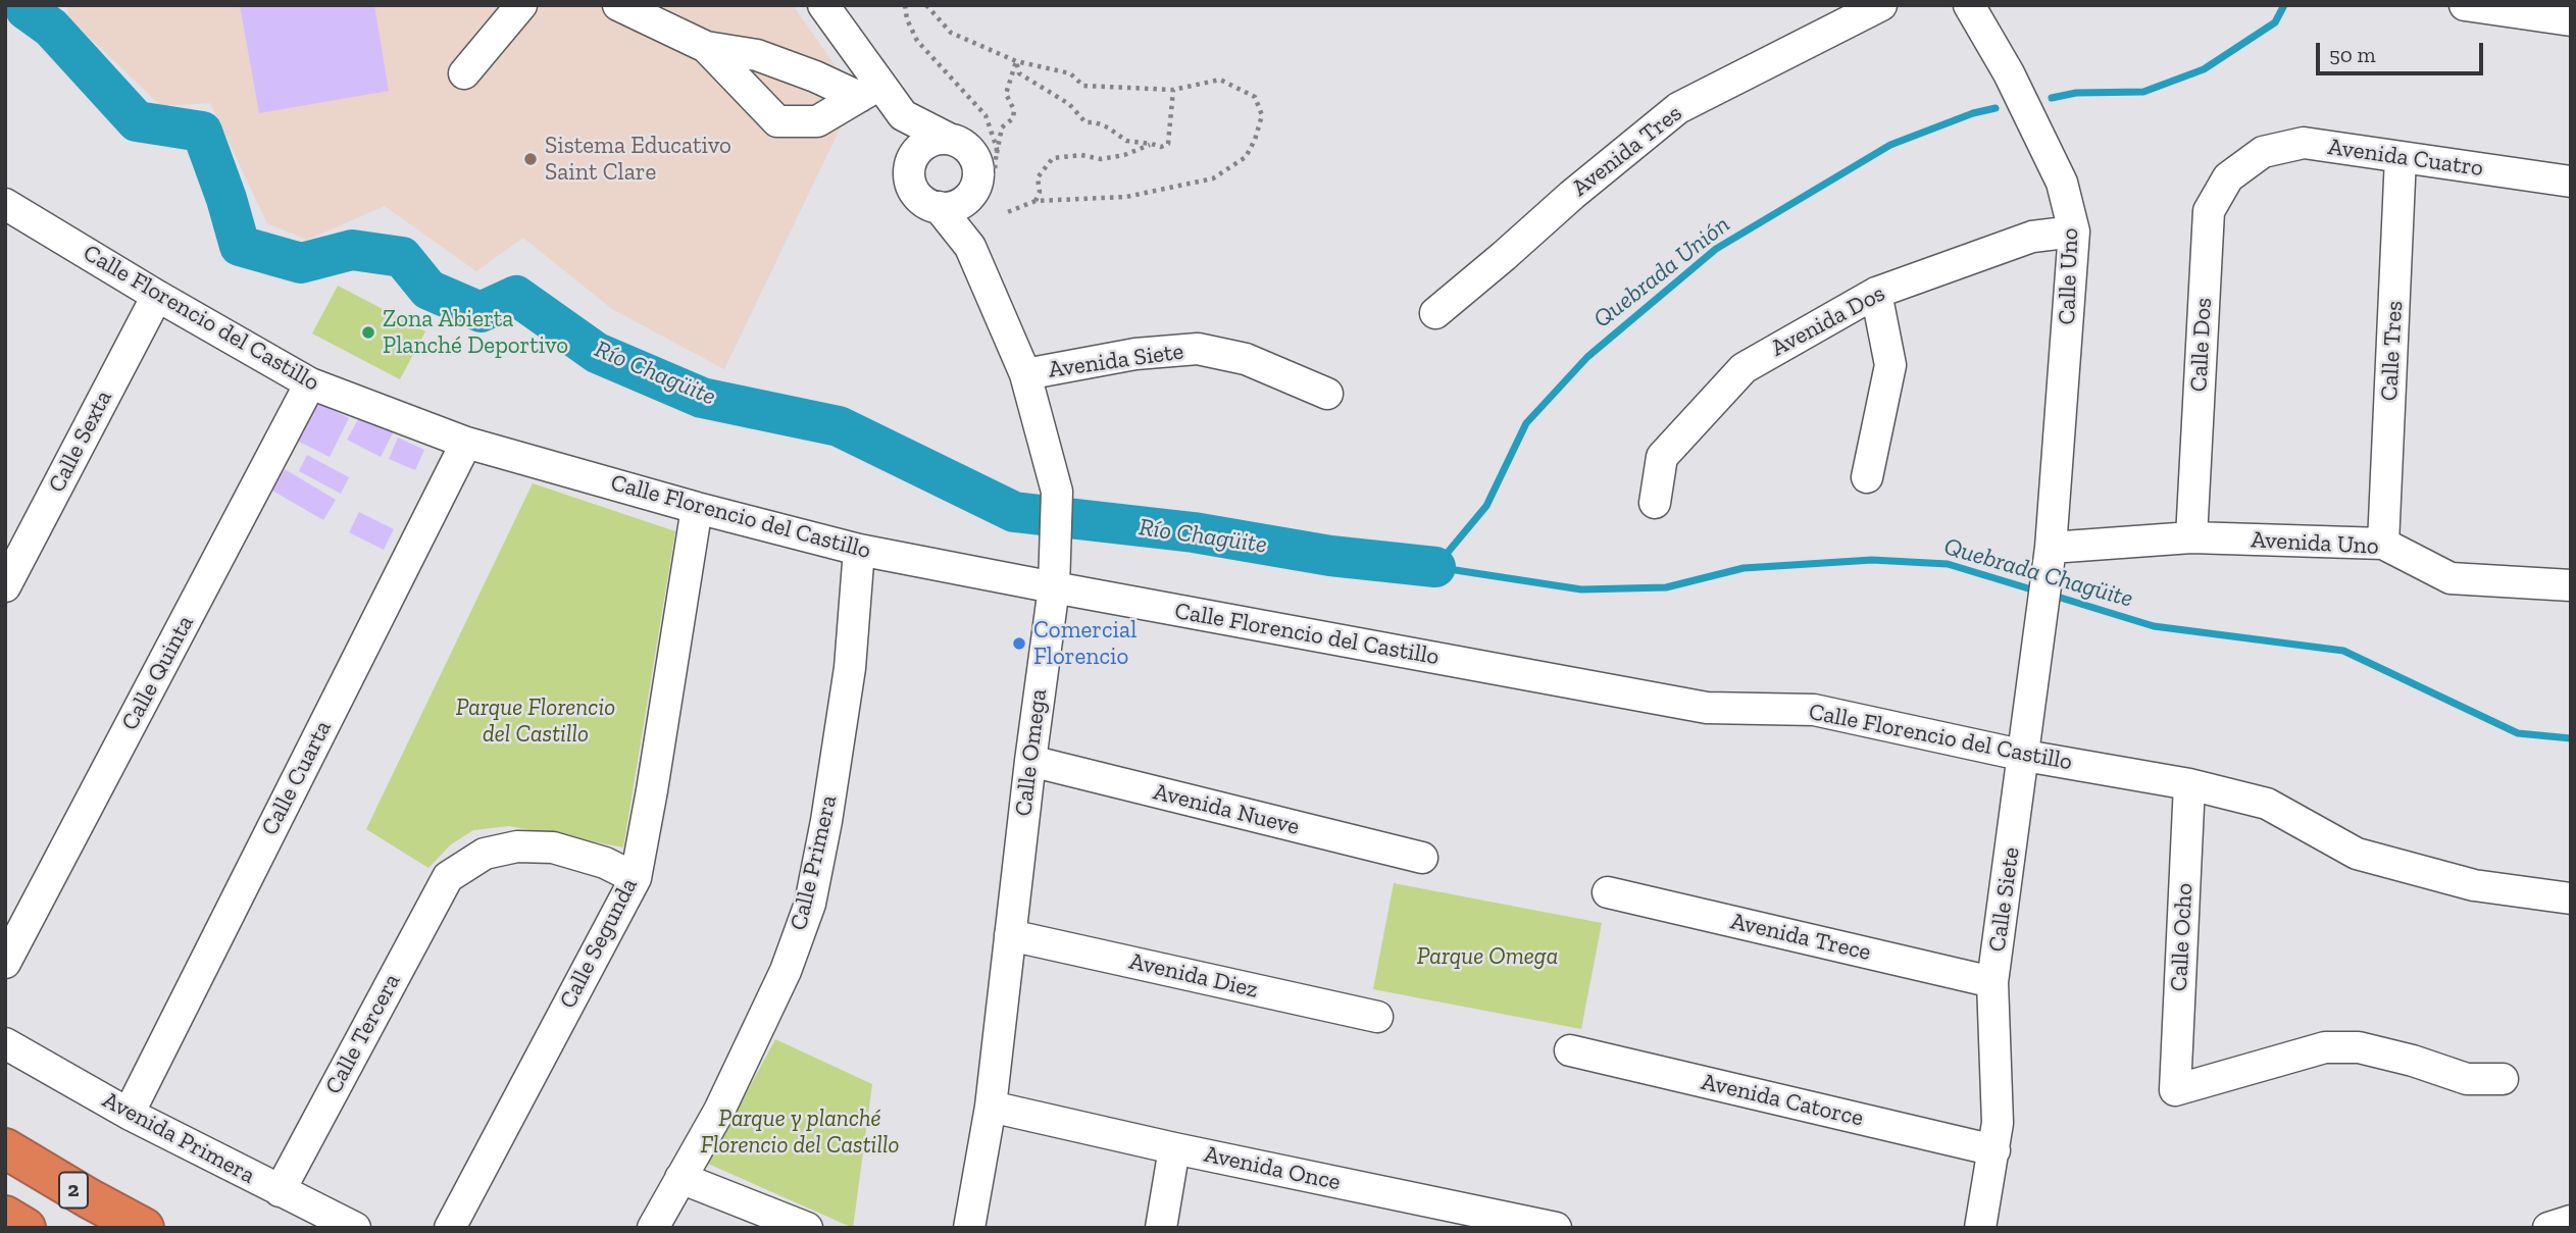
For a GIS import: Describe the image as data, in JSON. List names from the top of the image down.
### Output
{
  "streets": {
    "highway": ["2"],
    "street": [
      "Avenida Tres",
      "Avenida Cuatro",
      "Calle Uno",
      "Calle Florencio del Castillo",
      "Avenida Dos",
      "Calle Dos",
      "Calle Tres",
      "Avenida Siete",
      "Calle Sexta",
      "Avenida Uno",
      "Calle Quinta",
      "Calle Omega",
      "Calle Cuarta",
      "Avenida Nueve",
      "Calle Primera",
      "Calle Siete",
      "Avenida Trece",
      "Calle Ocho",
      "Calle Segunda",
      "Avenida Diez",
      "Calle Tercera",
      "Avenida Catorce",
      "Avenida Primera",
      "Avenida Once"
    ]
  },
  "crossings": [
    ["Avenida Cuatro", "Calle Dos"],
    ["Avenida Cuatro", "Calle Tres"],
    ["Calle Uno", "Avenida Dos"],
    ["Calle Uno", "Avenida Uno"],
    ["Calle Uno", "Calle Siete"],
    ["Calle Florencio del Castillo", "Calle Sexta"],
    ["Calle Florencio del Castillo", "Calle Quinta"],
    ["Calle Florencio del Castillo", "Calle Omega"],
    ["Calle Florencio del Castillo", "Calle Cuarta"],
    ["Calle Florencio del Castillo", "Calle Primera"],
    ["Calle Florencio del Castillo", "Calle Siete"],
    ["Calle Florencio del Castillo", "Calle Ocho"],
    ["Calle Florencio del Castillo", "Calle Segunda"],
    ["Calle Dos", "Avenida Uno"],
    ["Calle Tres", "Avenida Uno"],
    ["Avenida Siete", "Calle Omega"],
    ["Avenida Uno", "Calle Siete"],
    ["Calle Omega", "Avenida Nueve"],
    ["Calle Omega", "Avenida Diez"],
    ["Calle Omega", "Avenida Once"],
    ["Calle Cuarta", "Avenida Primera"],
    ["Calle Siete", "Avenida Trece"],
    ["Calle Siete", "Avenida Catorce"],
    ["Calle Segunda", "Calle Tercera"],
    ["Calle Tercera", "Avenida Primera"]
  ],
  "water": ["Quebrada Unión", "Río Chagüite", "Quebrada Chagüite"],
  "parks": ["Parque Florencio del Castillo", "Parque Omega", "Parque y planché Florencio del Castillo"],
  "places": ["Sistema Educativo Saint Clare", "Zona Abierta Planché Deportivo", "Comercial Florencio"],
  "scale_bar": "50 m"
}
